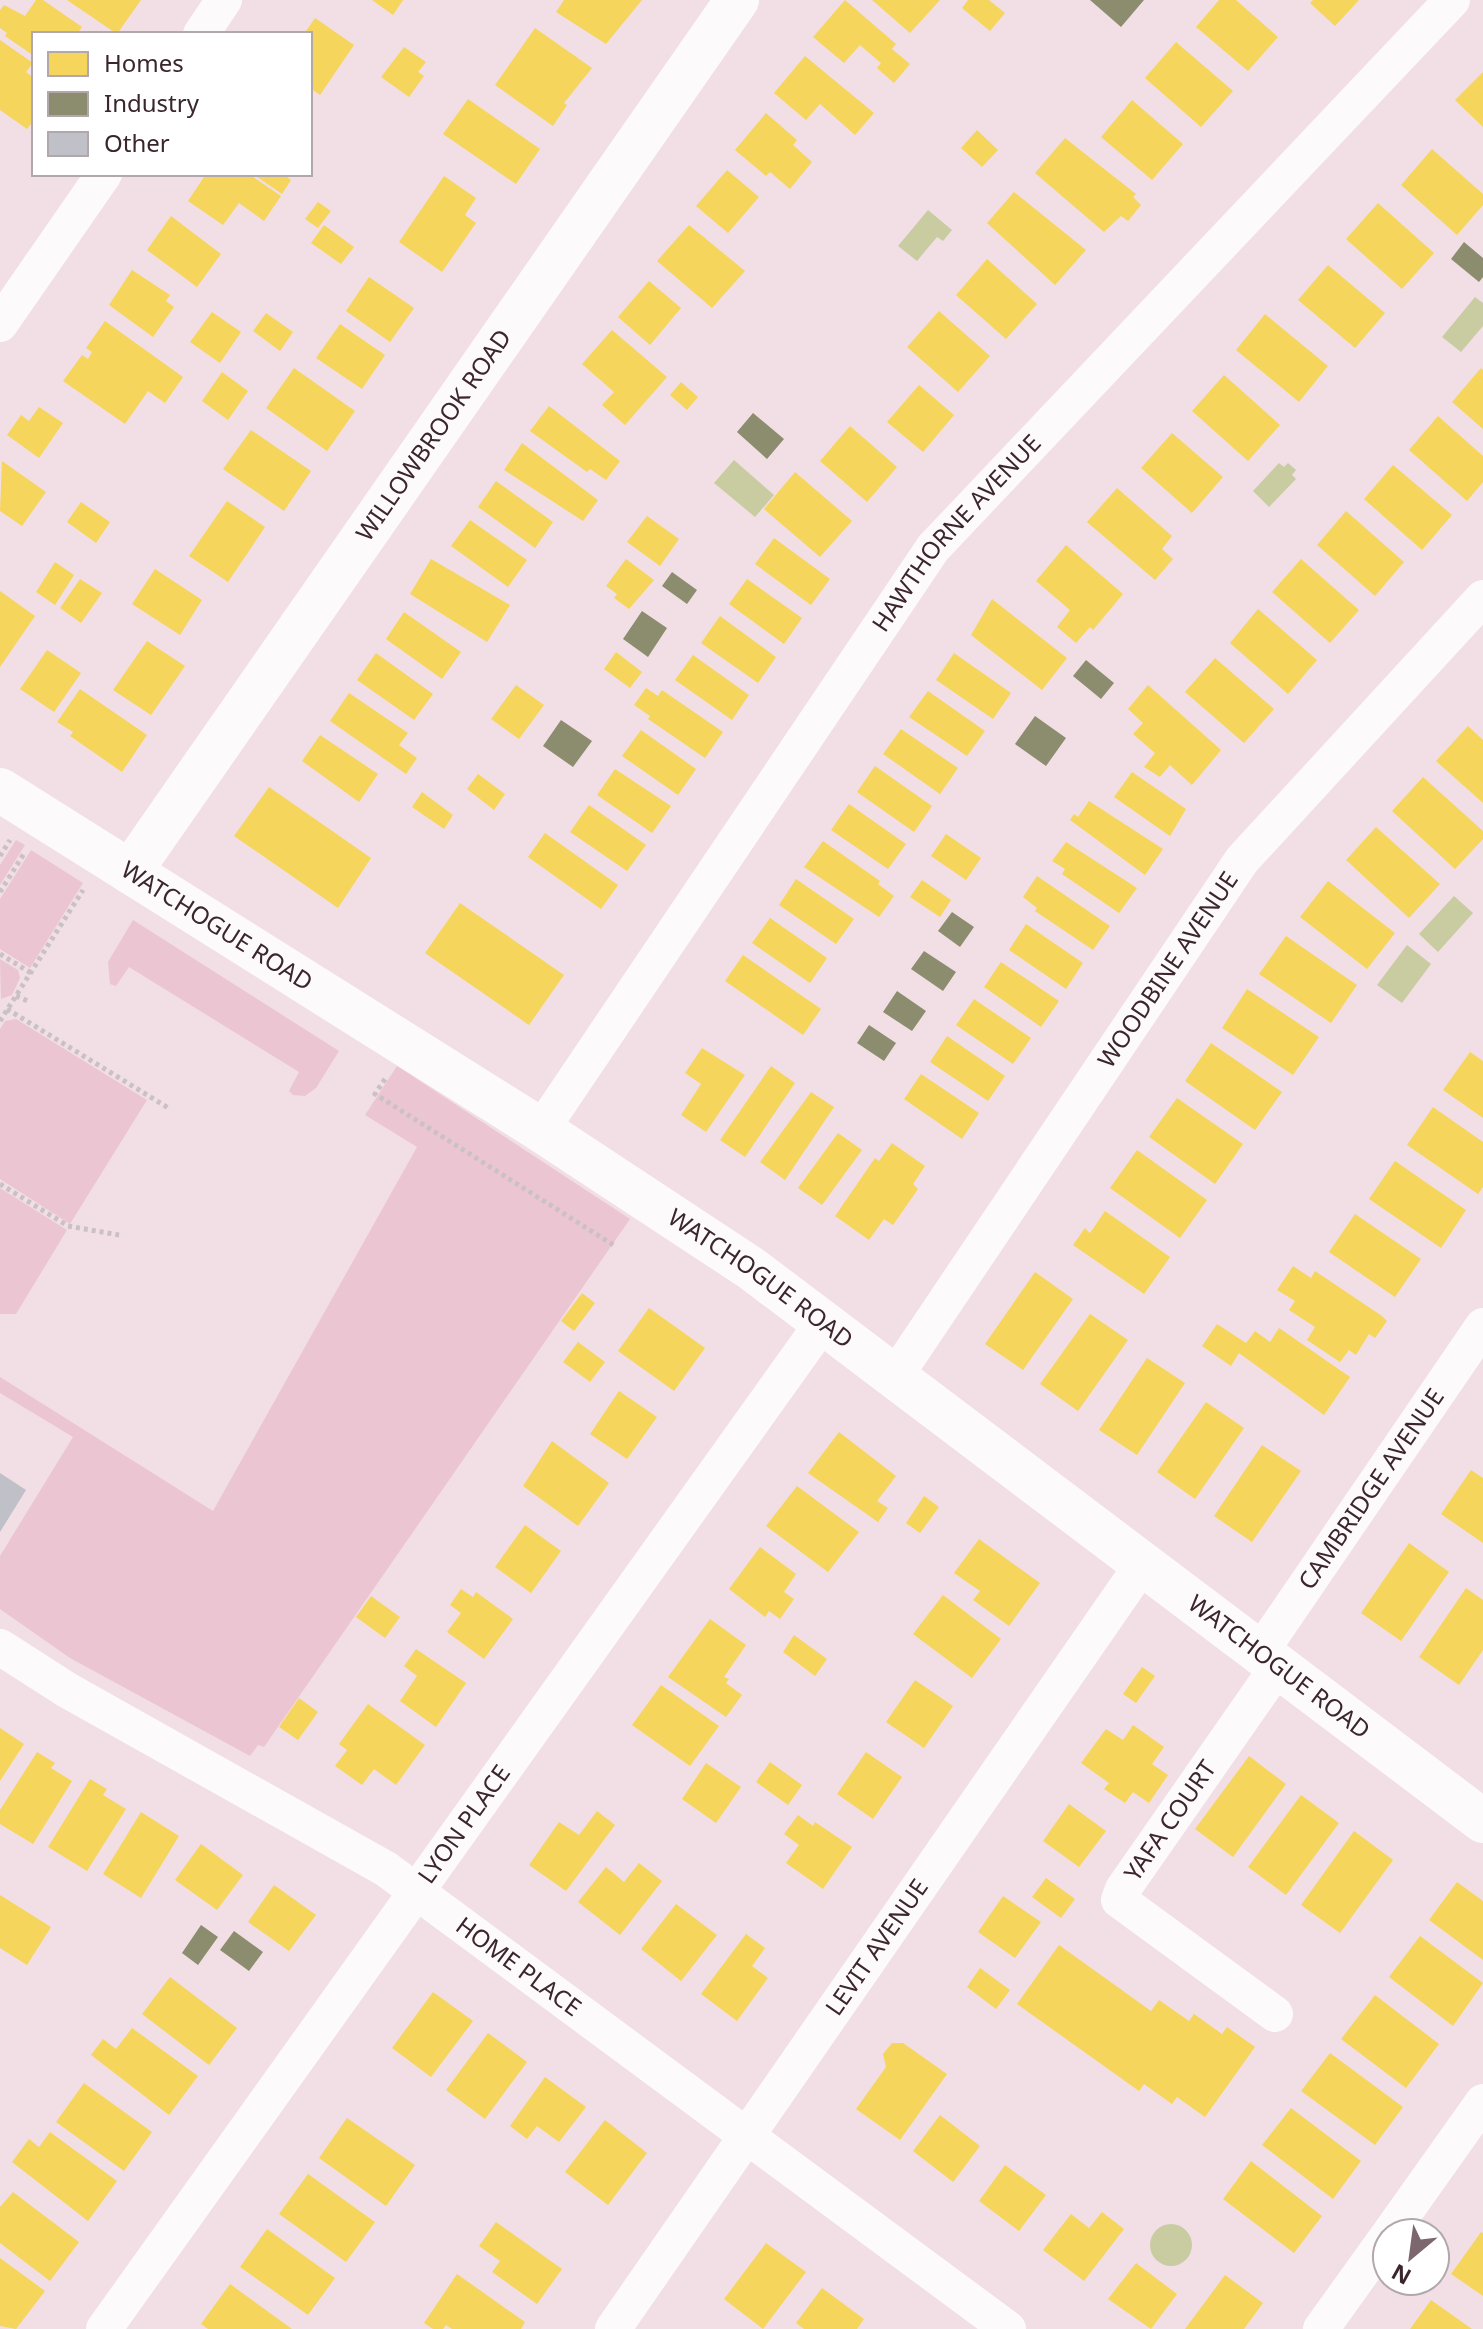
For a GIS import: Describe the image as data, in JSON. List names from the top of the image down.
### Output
{
  "streets": {
    "street": [
      "WILLOWBROOK ROAD",
      "HAWTHORNE AVENUE",
      "WATCHOGUE ROAD",
      "WOODBINE AVENUE",
      "CAMBRIDGE AVENUE",
      "YAFA COURT",
      "LYON PLACE",
      "LEVIT AVENUE",
      "HOME PLACE"
    ]
  },
  "crossings": [
    ["WILLOWBROOK ROAD", "WATCHOGUE ROAD"],
    ["HAWTHORNE AVENUE", "WATCHOGUE ROAD"],
    ["WATCHOGUE ROAD", "WOODBINE AVENUE"],
    ["WATCHOGUE ROAD", "CAMBRIDGE AVENUE"],
    ["WATCHOGUE ROAD", "YAFA COURT"],
    ["WATCHOGUE ROAD", "LYON PLACE"],
    ["WATCHOGUE ROAD", "LEVIT AVENUE"],
    ["CAMBRIDGE AVENUE", "YAFA COURT"],
    ["LYON PLACE", "HOME PLACE"],
    ["LEVIT AVENUE", "HOME PLACE"]
  ],
  "legend": ["Homes", "Industry", "Other"],
  "north": "bottom left"
}
